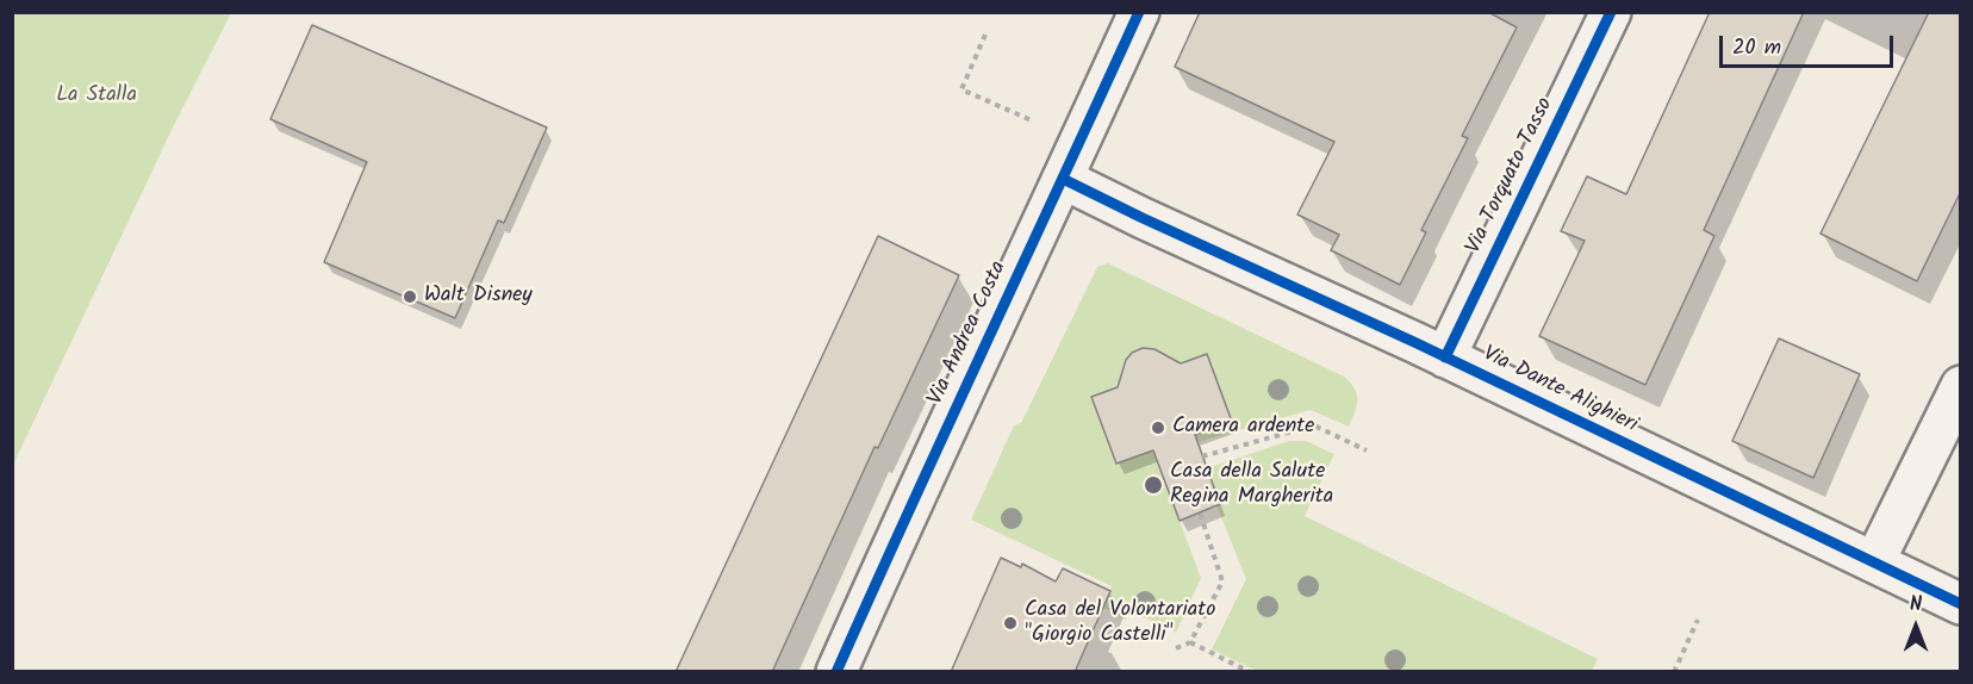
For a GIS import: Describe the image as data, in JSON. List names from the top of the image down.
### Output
{
  "streets": {
    "street": ["Via Torquato Tasso", "Via Andrea Costa", "Via Dante Alighieri"]
  },
  "crossings": [
    ["Via Torquato Tasso", "Via Dante Alighieri"],
    ["Via Andrea Costa", "Via Dante Alighieri"]
  ],
  "parks": ["La Stalla"],
  "places": [
    "Walt Disney",
    "Camera ardente",
    "Casa della Salute Regina Margherita",
    "Casa del Volontariato \"Giorgio Castelli\""
  ],
  "scale_bar": "20 m",
  "north": "top"
}
